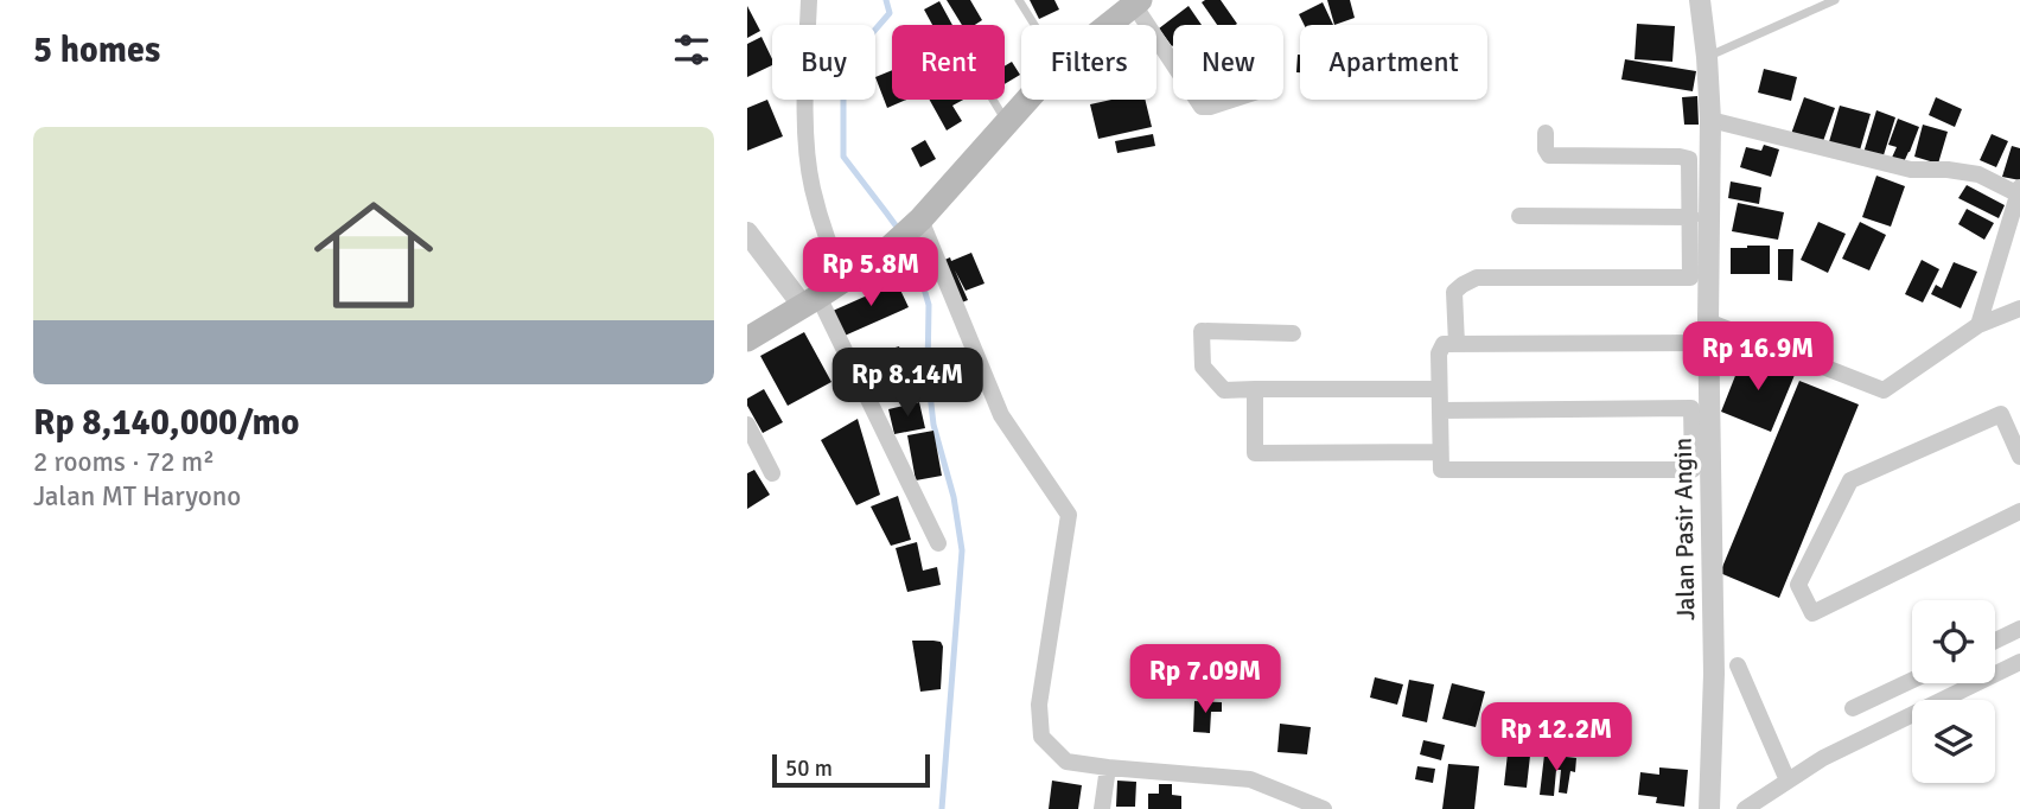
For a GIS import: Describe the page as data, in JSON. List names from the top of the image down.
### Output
{
  "streets": {
    "street": ["Jalan Pasir Angin"]
  },
  "scale_bar": "50 m",
  "page": {
    "heading": "5 homes",
    "chip": [
      "Buy",
      "Rent",
      "Filters",
      "New",
      "Apartment"
    ],
    "list": [
      {
        "name": "Rp 8,140,000/mo",
        "note": "2 rooms · 72 m² · Jalan MT Haryono"
      }
    ],
    "price": [
      "Rp 5.8M",
      "Rp 16.9M",
      "Rp 8.14M",
      "Rp 7.09M",
      "Rp 12.2M"
    ],
    "scale": "50 m"
  }
}
